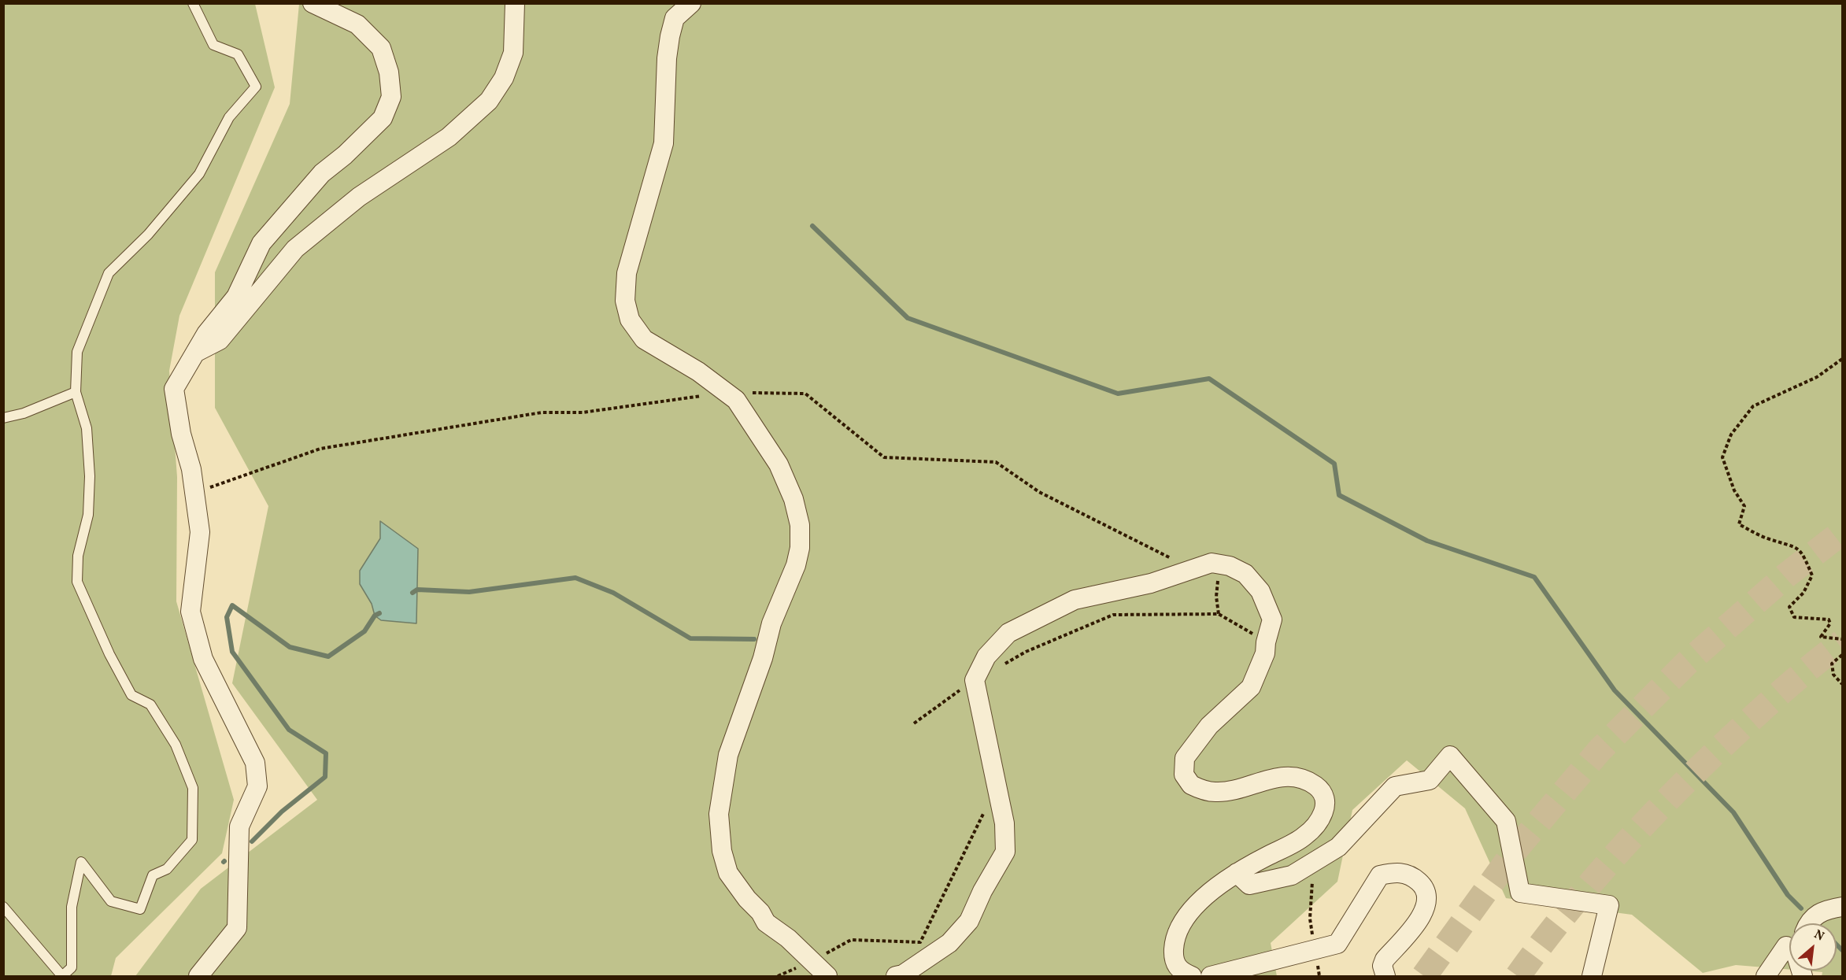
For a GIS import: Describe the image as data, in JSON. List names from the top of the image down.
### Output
{
  "north": "top right"
}
